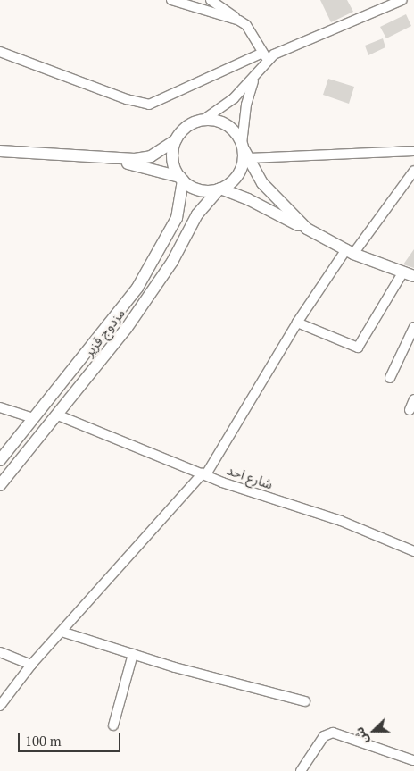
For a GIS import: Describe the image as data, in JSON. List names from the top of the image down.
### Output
{
  "streets": {
    "main road": ["مزدوج قزير"],
    "street": ["شارع احد"]
  },
  "crossings": [
    ["مزدوج قزير", "شارع احد"]
  ],
  "scale_bar": "100 m",
  "north": "left"
}
